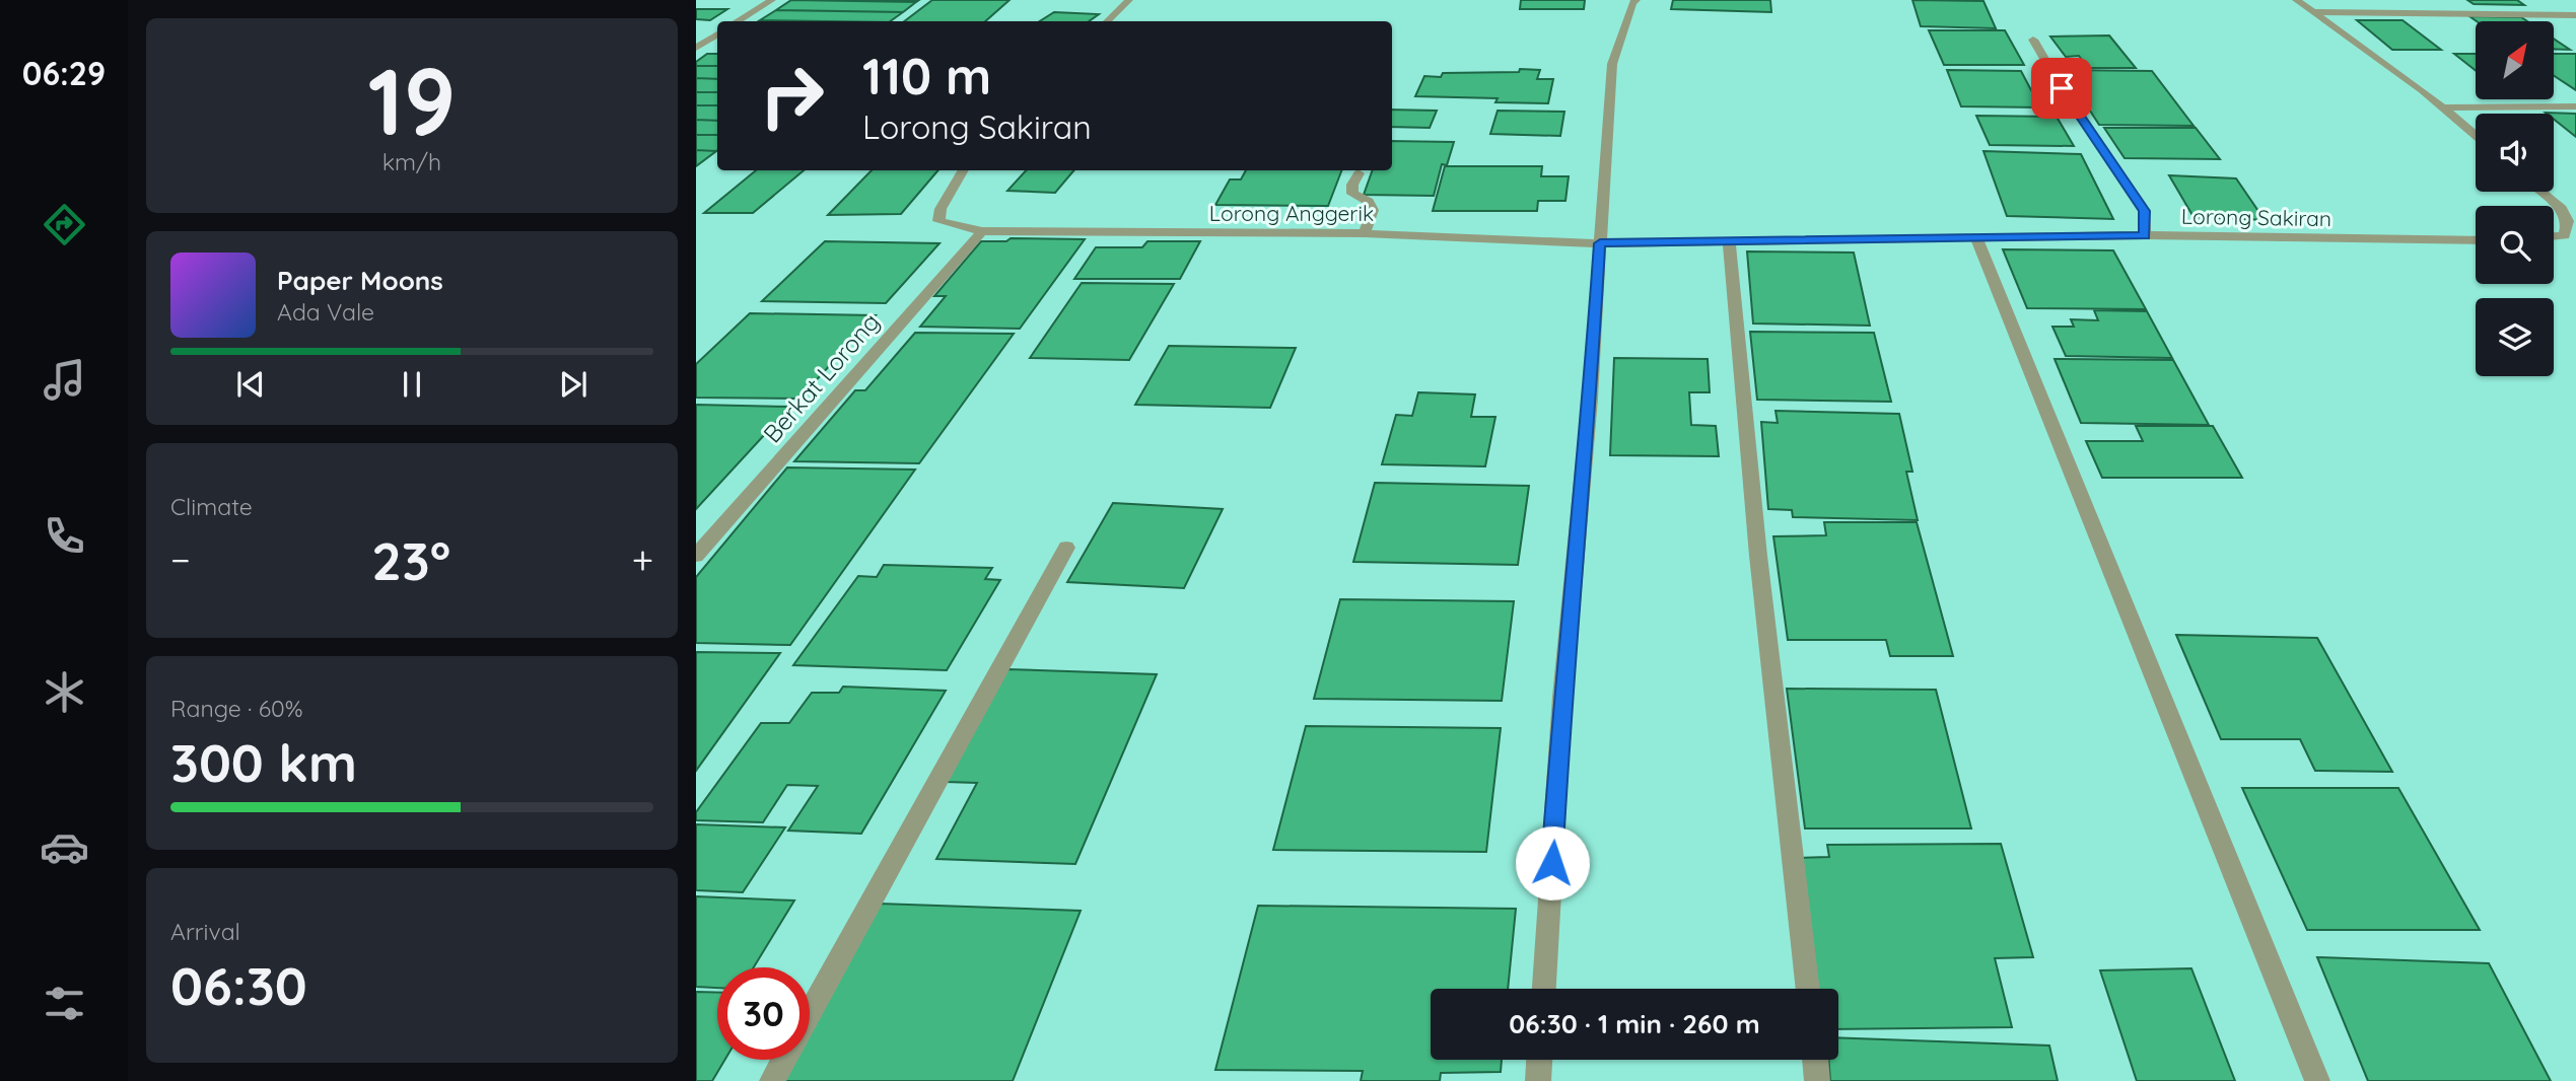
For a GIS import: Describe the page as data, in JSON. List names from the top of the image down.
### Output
{
  "streets": {
    "street": ["Lorong Anggerik", "Lorong Sakiran", "Berkat Lorong"]
  },
  "crossings": [
    ["Lorong Anggerik", "Lorong Sakiran"],
    ["Lorong Anggerik", "Berkat Lorong"]
  ],
  "north": "top right",
  "page": {
    "tabs": "06:29",
    "tile": [
      ["19", "km/h"],
      "Climate",
      ["Range · 60%", "300 km"],
      ["Arrival", "06:30"]
    ],
    "turn": ["110 m", "Lorong Sakiran"],
    "song": ["Paper Moons", "Ada Vale"],
    "heat": ["−", "23°", "+"],
    "limit": "30",
    "trip": "06:30 · 1 min · 260 m"
  }
}
